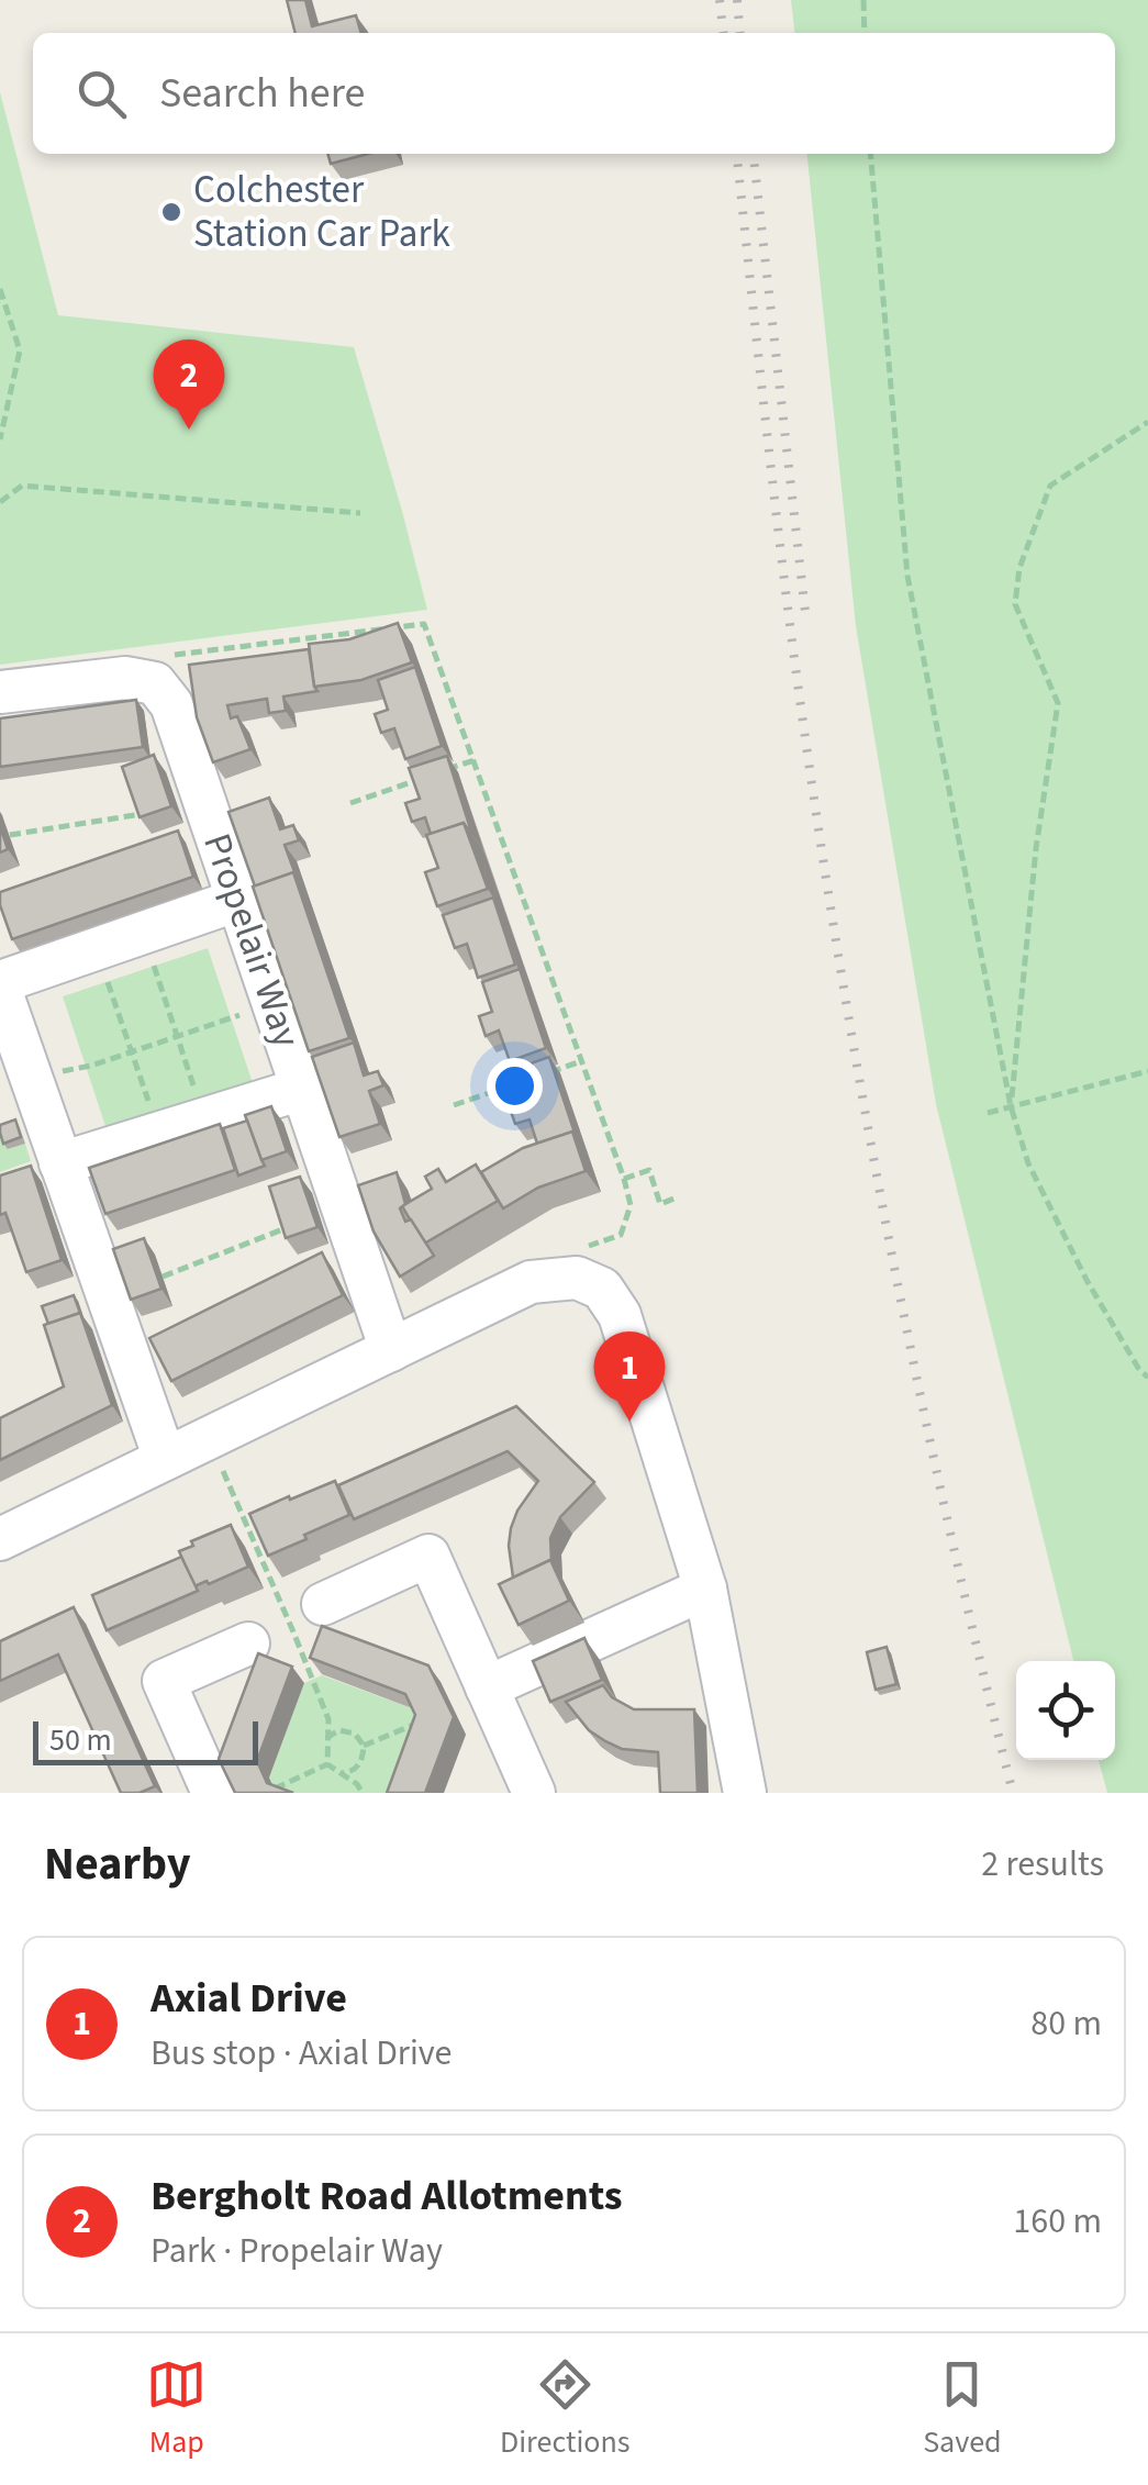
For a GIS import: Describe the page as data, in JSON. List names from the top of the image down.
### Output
{
  "streets": {
    "street": ["Propelair Way"]
  },
  "places": ["Colchester Station Car Park"],
  "scale_bar": "50 m",
  "page": {
    "search": "Search here",
    "pins": ["2", "1"],
    "scale": "50 m",
    "heading": ["Nearby", "2 results"],
    "list": [
      {
        "mark": "1",
        "name": "Axial Drive",
        "note": "Bus stop · Axial Drive",
        "value": "80 m"
      },
      {
        "mark": "2",
        "name": "Bergholt Road Allotments",
        "note": "Park · Propelair Way",
        "value": "160 m"
      }
    ],
    "nav": ["Map", "Directions", "Saved"]
  }
}
